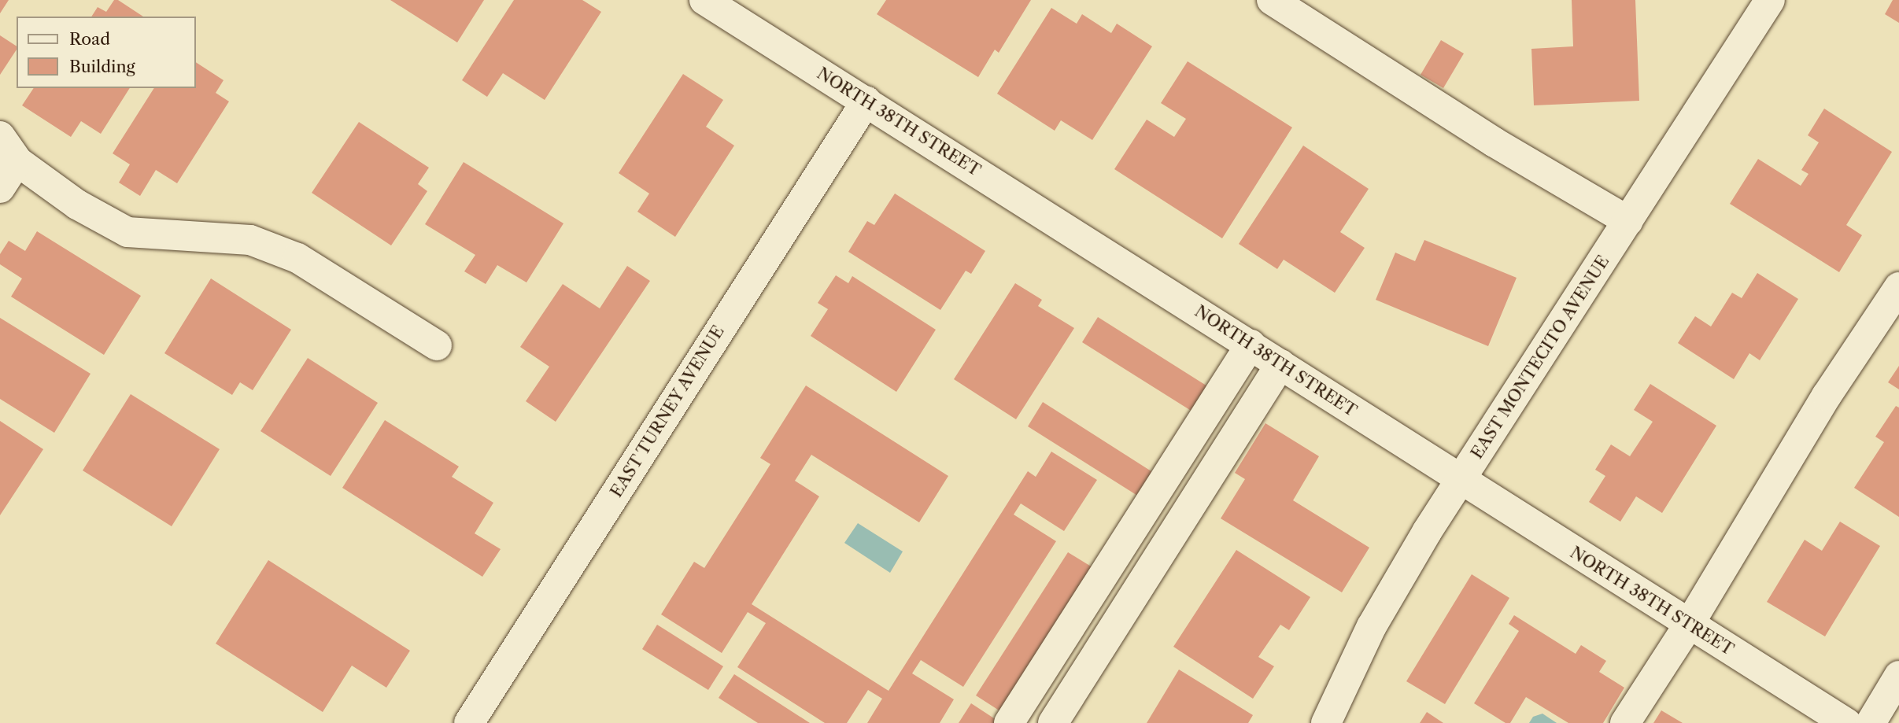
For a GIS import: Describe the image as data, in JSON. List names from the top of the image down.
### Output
{
  "streets": {
    "street": ["NORTH 38TH STREET", "EAST MONTECITO AVENUE", "EAST TURNEY AVENUE"]
  },
  "crossings": [
    ["NORTH 38TH STREET", "EAST MONTECITO AVENUE"],
    ["NORTH 38TH STREET", "EAST TURNEY AVENUE"]
  ],
  "legend": ["Road", "Building"]
}
